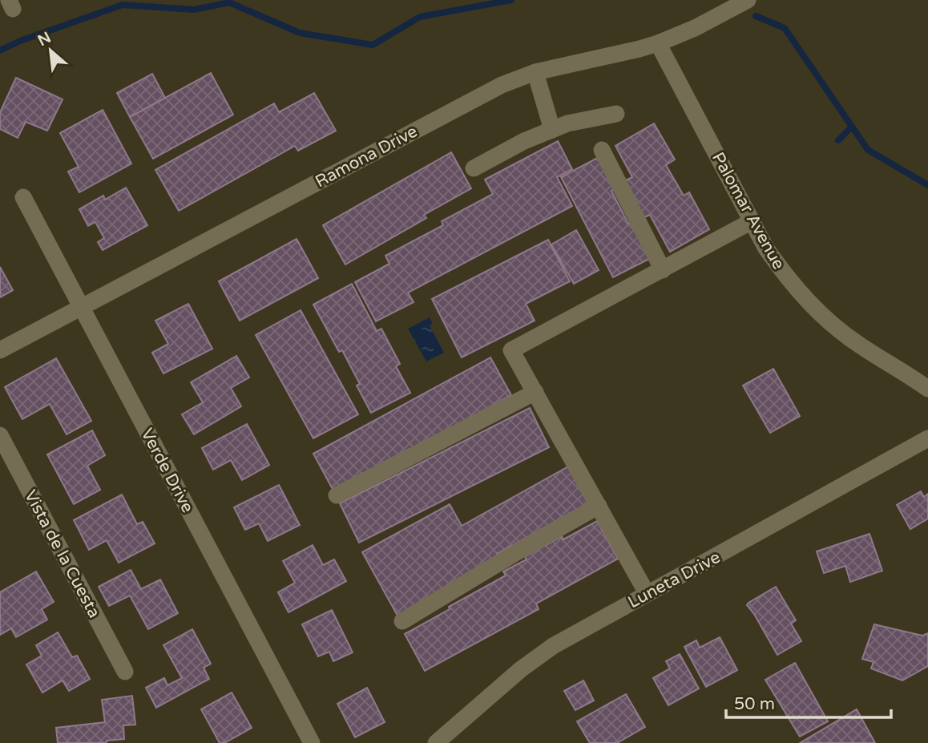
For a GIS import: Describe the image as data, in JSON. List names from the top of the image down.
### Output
{
  "streets": {
    "street": [
      "Ramona Drive",
      "Palomar Avenue",
      "Verde Drive",
      "Vista de la Cuesta",
      "Luneta Drive"
    ]
  },
  "crossings": [
    ["Ramona Drive", "Palomar Avenue"],
    ["Ramona Drive", "Verde Drive"]
  ],
  "scale_bar": "50 m",
  "north": "top left"
}
